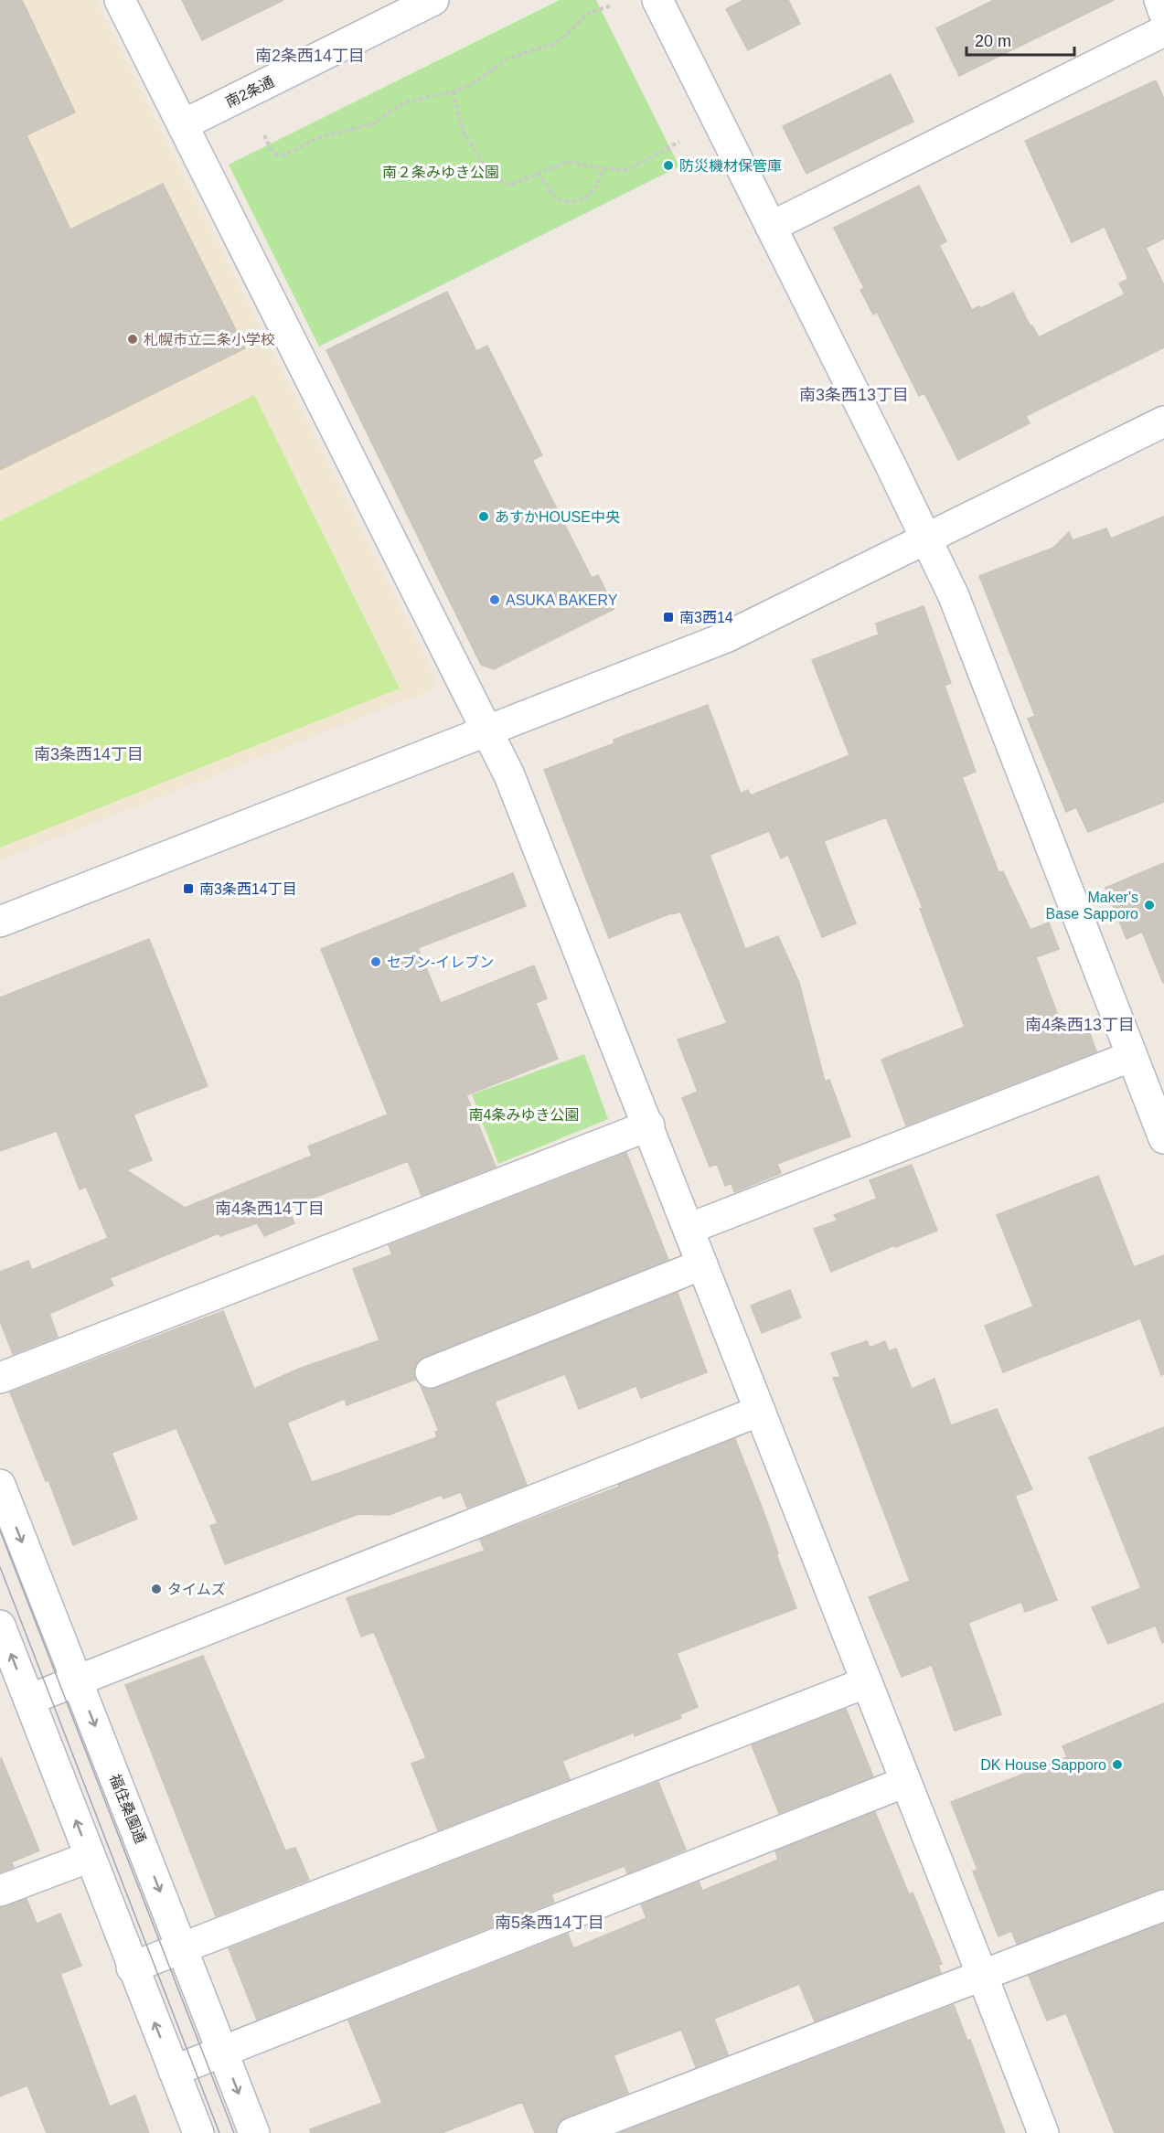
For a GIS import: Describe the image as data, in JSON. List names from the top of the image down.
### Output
{
  "streets": {
    "street": ["南2条通", "福住桑園通"]
  },
  "districts": [
    "南2条西14丁目",
    "南3条西13丁目",
    "南3条西14丁目",
    "南4条西13丁目",
    "南4条西14丁目",
    "南5条西14丁目"
  ],
  "parks": ["南２条みゆき公園", "南4条みゆき公園"],
  "places": {
    "other": [
      "防災機材保管庫",
      "札幌市立二条小学校",
      "あすかHOUSE中央",
      "ASUKA BAKERY",
      "Maker's Base Sapporo",
      "セブン-イレブン",
      "タイムズ",
      "DK House Sapporo"
    ],
    "transit": ["南3西14", "南3条西14丁目"]
  },
  "scale_bar": "20 m"
}
